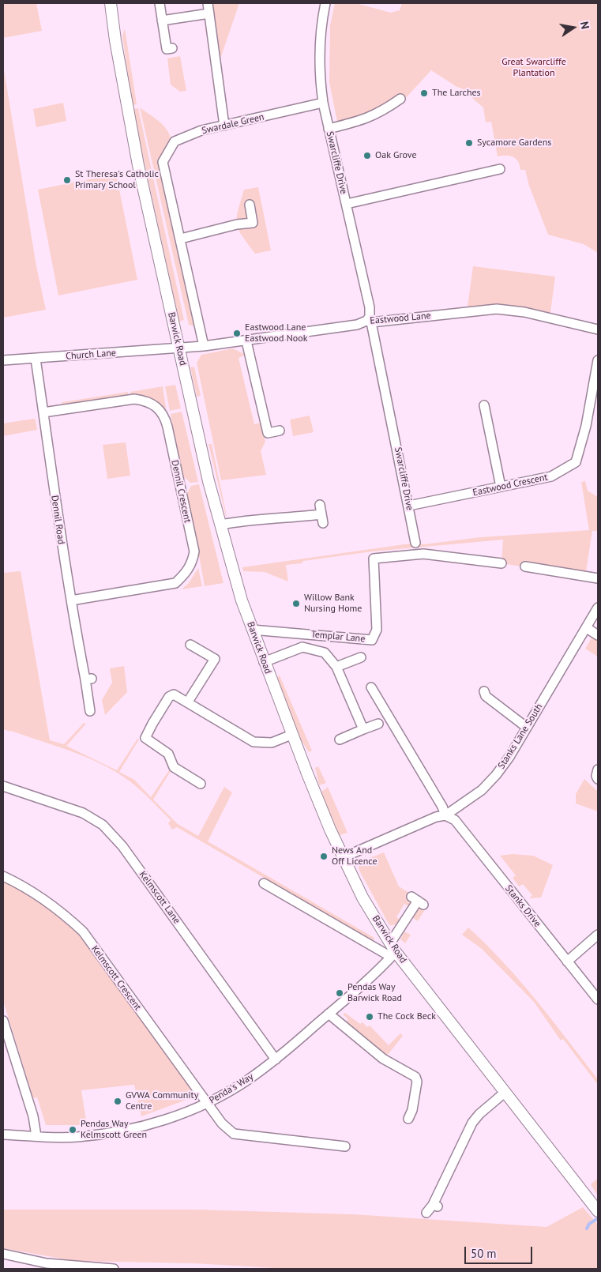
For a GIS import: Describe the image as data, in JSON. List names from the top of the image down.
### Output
{
  "streets": {
    "street": [
      "Swardale Green",
      "Swarcliffe Drive",
      "Eastwood Lane",
      "Barwick Road",
      "Church Lane",
      "Eastwood Crescent",
      "Dennil Crescent",
      "Dennil Road",
      "Templar Lane",
      "Stanks Lane South",
      "Kelmscott Lane",
      "Stanks Drive",
      "Kelmscott Crescent",
      "Penda's Way"
    ]
  },
  "crossings": [
    ["Swardale Green", "Swarcliffe Drive"],
    ["Swardale Green", "Eastwood Lane"],
    ["Swarcliffe Drive", "Eastwood Lane"],
    ["Swarcliffe Drive", "Eastwood Crescent"],
    ["Eastwood Lane", "Barwick Road"],
    ["Eastwood Lane", "Church Lane"],
    ["Barwick Road", "Church Lane"],
    ["Barwick Road", "Templar Lane"],
    ["Barwick Road", "Stanks Lane South"],
    ["Barwick Road", "Penda's Way"],
    ["Church Lane", "Dennil Road"],
    ["Dennil Crescent", "Dennil Road"],
    ["Stanks Lane South", "Stanks Drive"],
    ["Kelmscott Lane", "Penda's Way"],
    ["Kelmscott Crescent", "Penda's Way"]
  ],
  "parks": ["Great Swarcliffe Plantation"],
  "places": [
    "The Larches",
    "Sycamore Gardens",
    "Oak Grove",
    "St Theresa's Catholic Primary School",
    "Eastwood Lane Eastwood Nook",
    "Willow Bank Nursing Home",
    "News And Off Licence",
    "Pendas Way Barwick Road",
    "The Cock Beck",
    "GVWA Community Centre",
    "Pendas Way Kelmscott Green"
  ],
  "scale_bar": "50 m",
  "north": "right"
}
